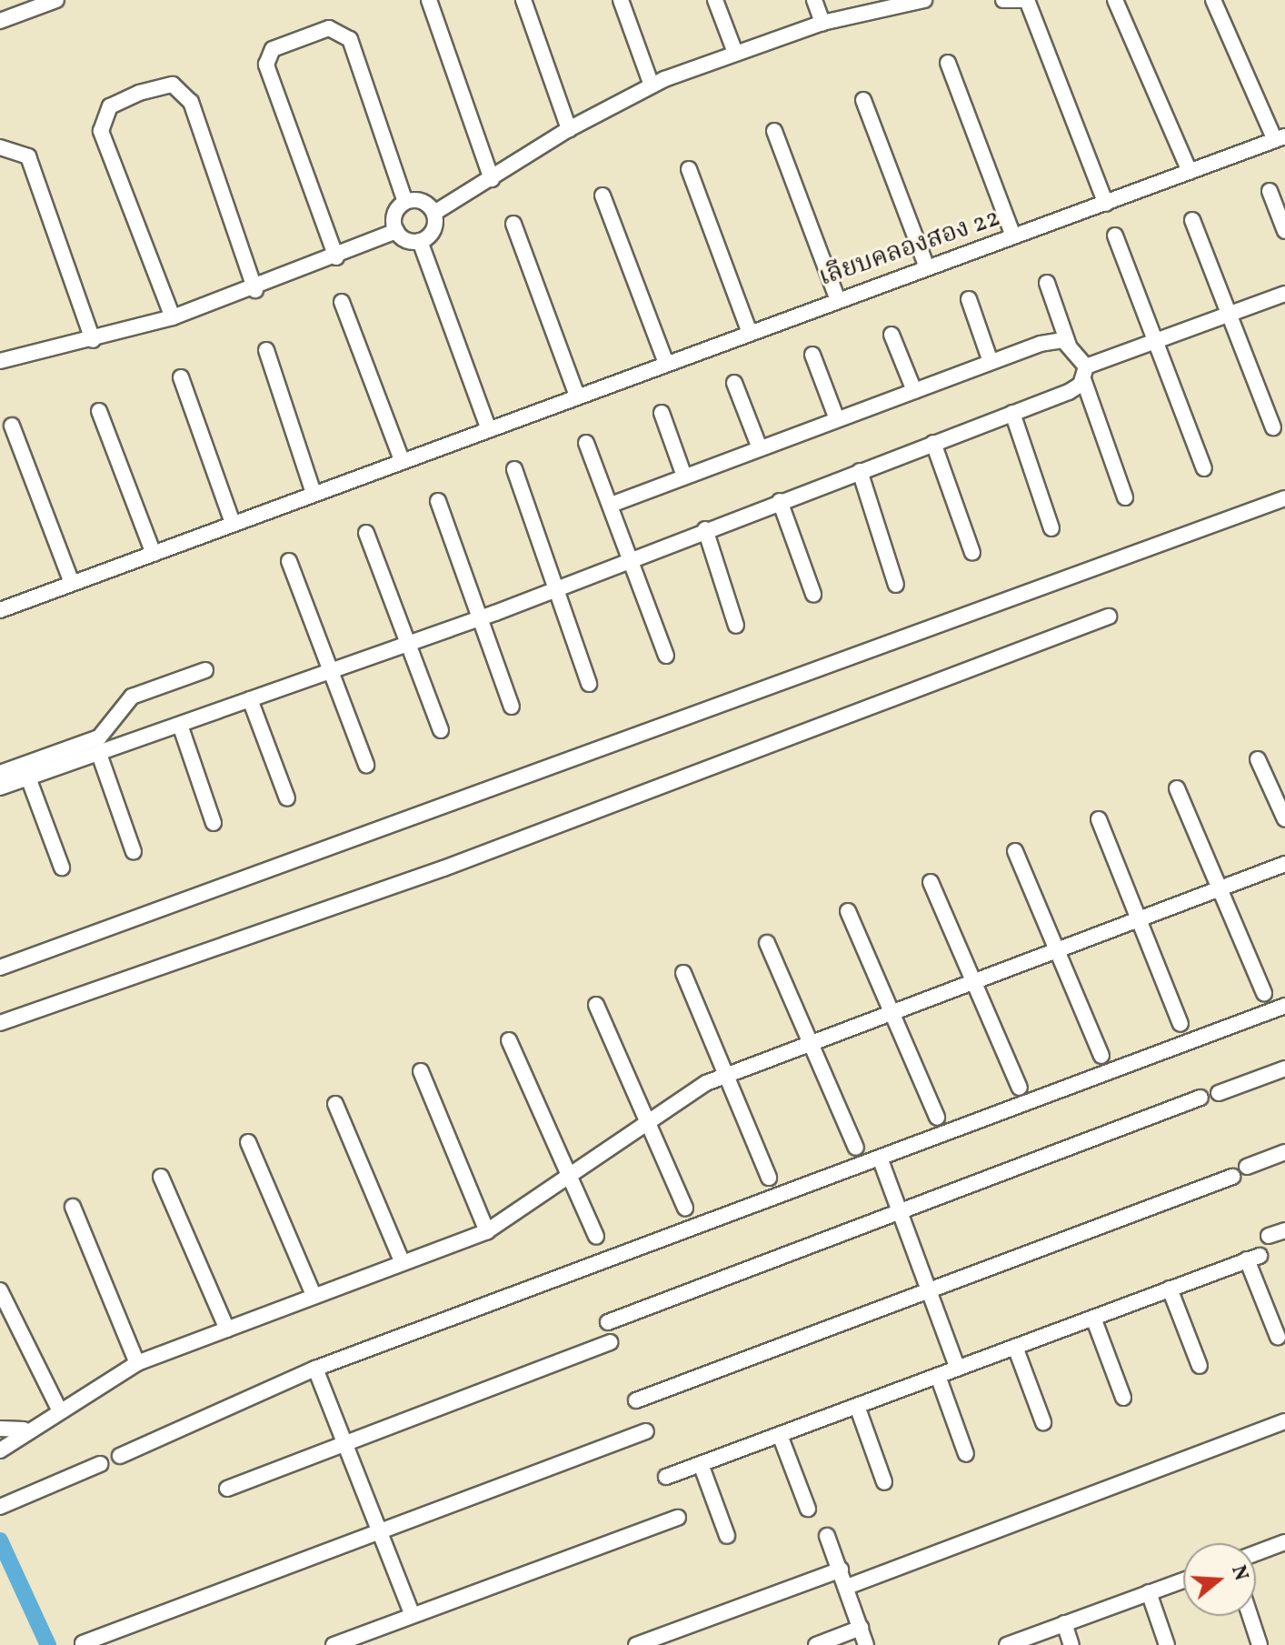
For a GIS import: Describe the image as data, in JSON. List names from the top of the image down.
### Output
{
  "streets": {
    "street": ["เลียบคลองสอง 22"]
  },
  "north": "right"
}
